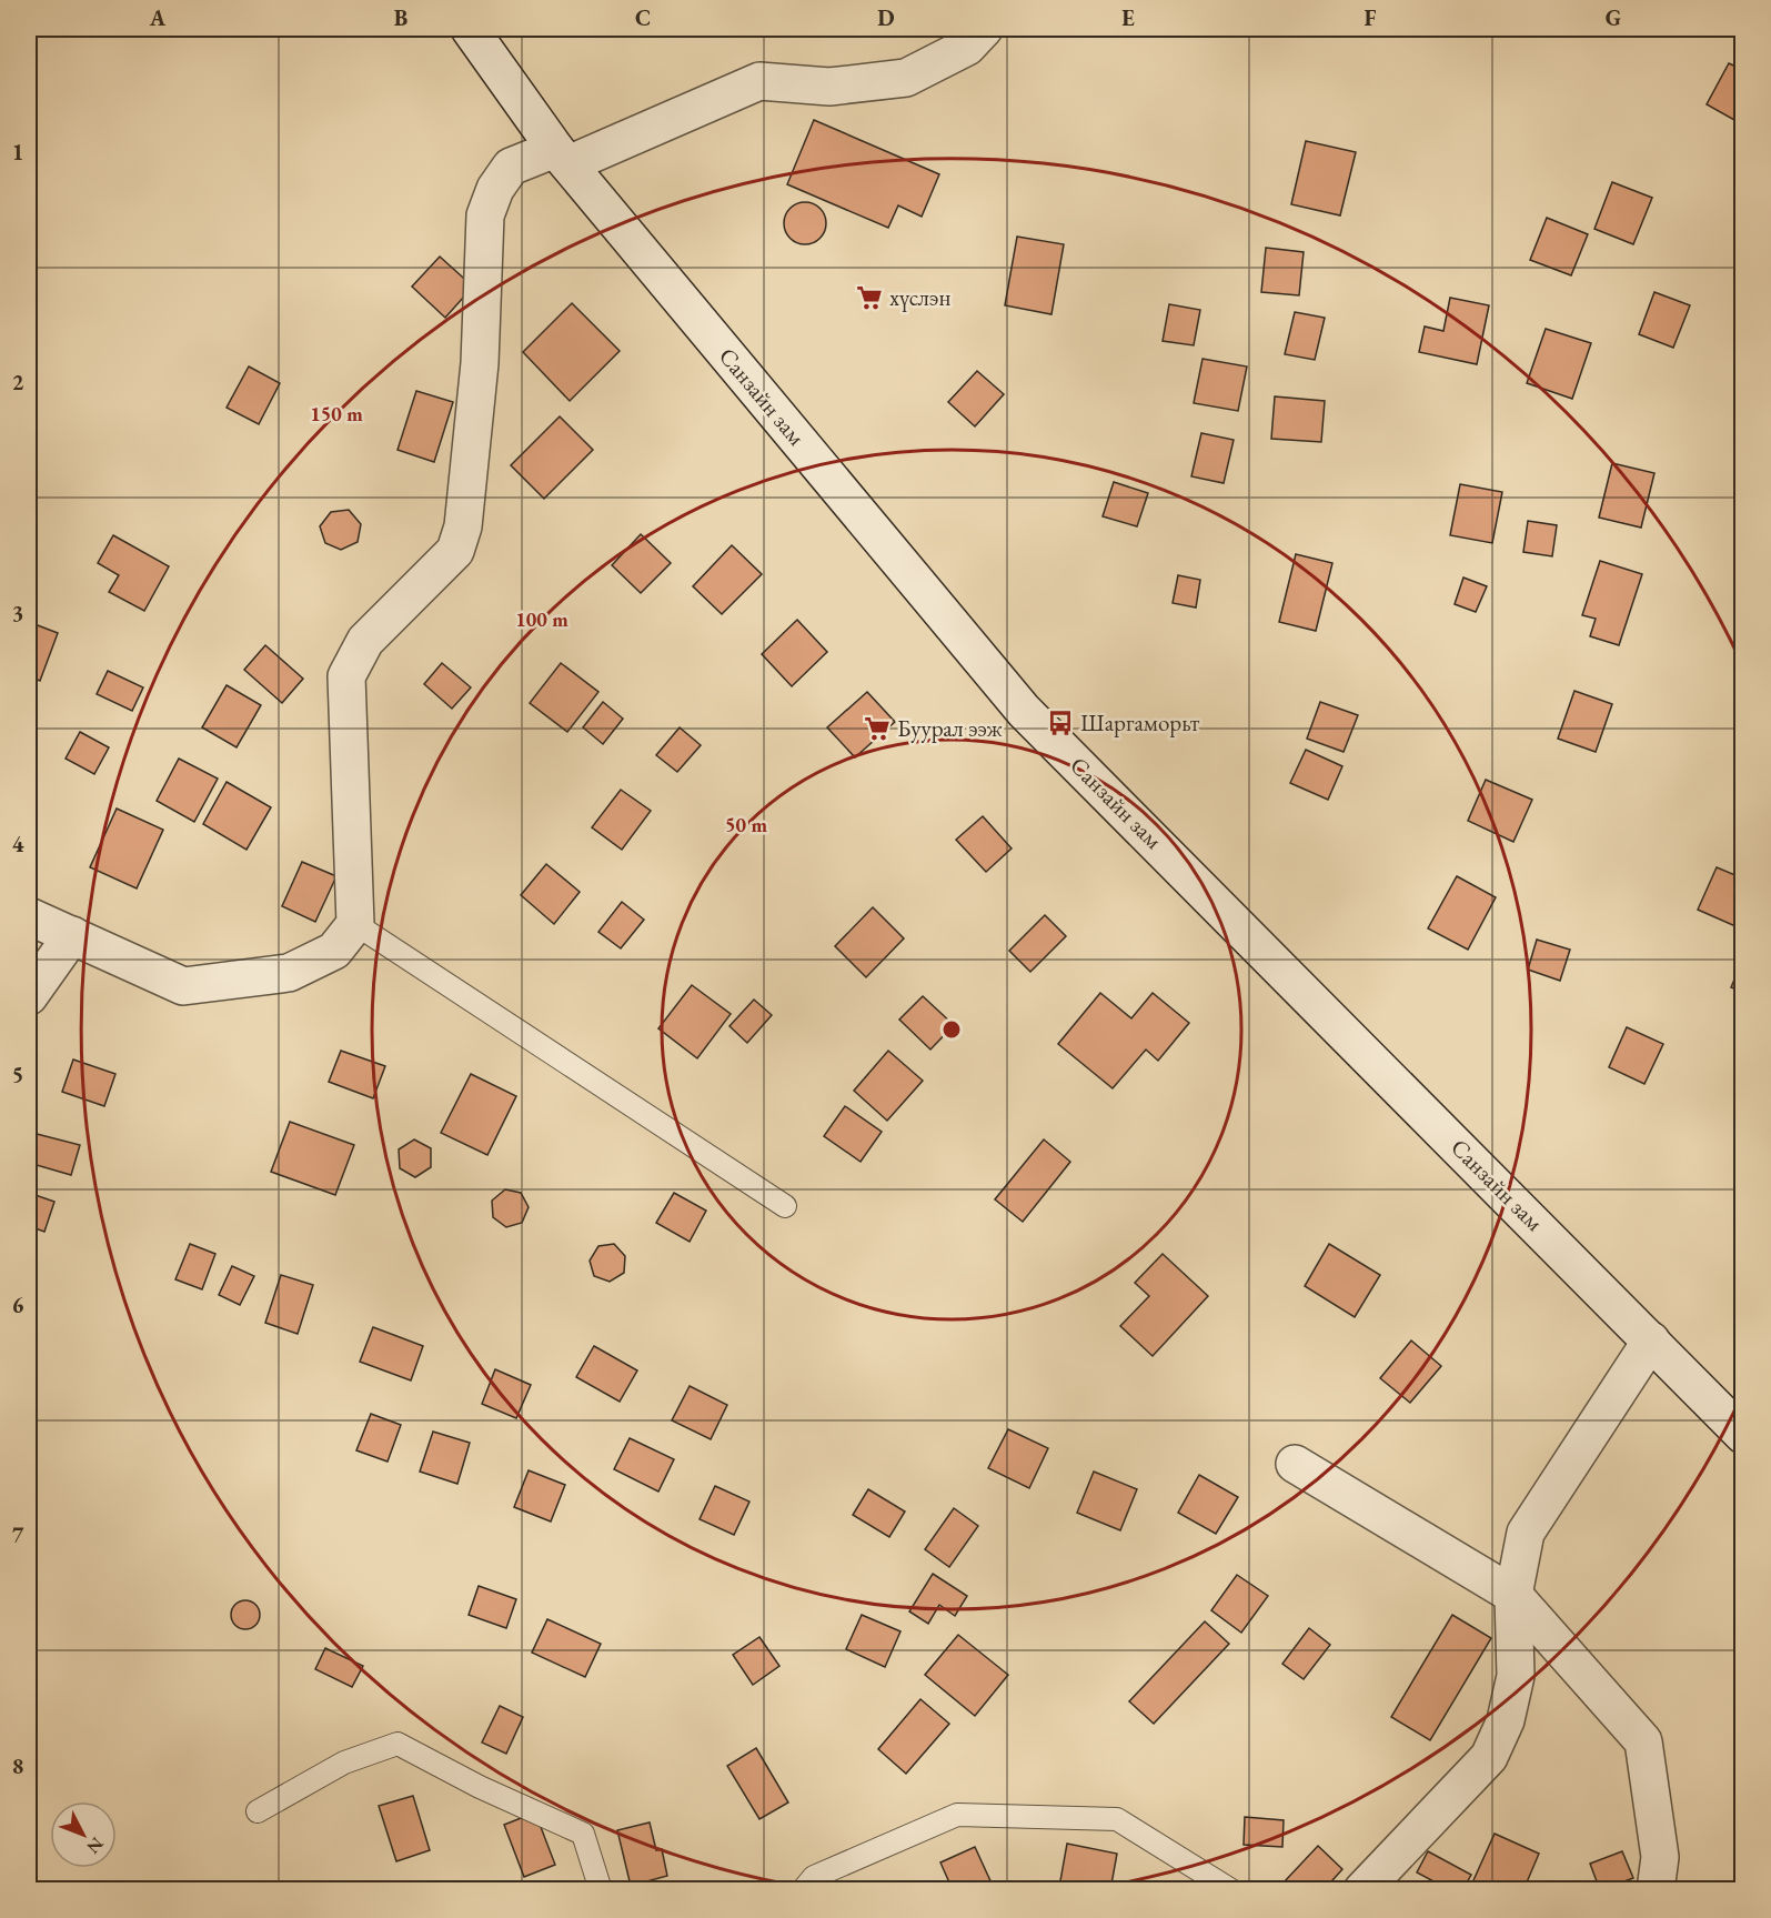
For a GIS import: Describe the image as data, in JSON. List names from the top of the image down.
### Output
{
  "streets": {
    "street": ["Санзайн зам"]
  },
  "places": {
    "supermarket": ["хүслэн", "Буурал ээж"],
    "bus stop": ["Шаргаморьт"]
  },
  "north": "bottom right",
  "grid": {
    "columns": [
      "A",
      "B",
      "C",
      "D",
      "E",
      "F",
      "G"
    ],
    "rows": [
      "1",
      "2",
      "3",
      "4",
      "5",
      "6",
      "7",
      "8"
    ]
  },
  "rings": ["150 m", "100 m", "50 m"]
}
